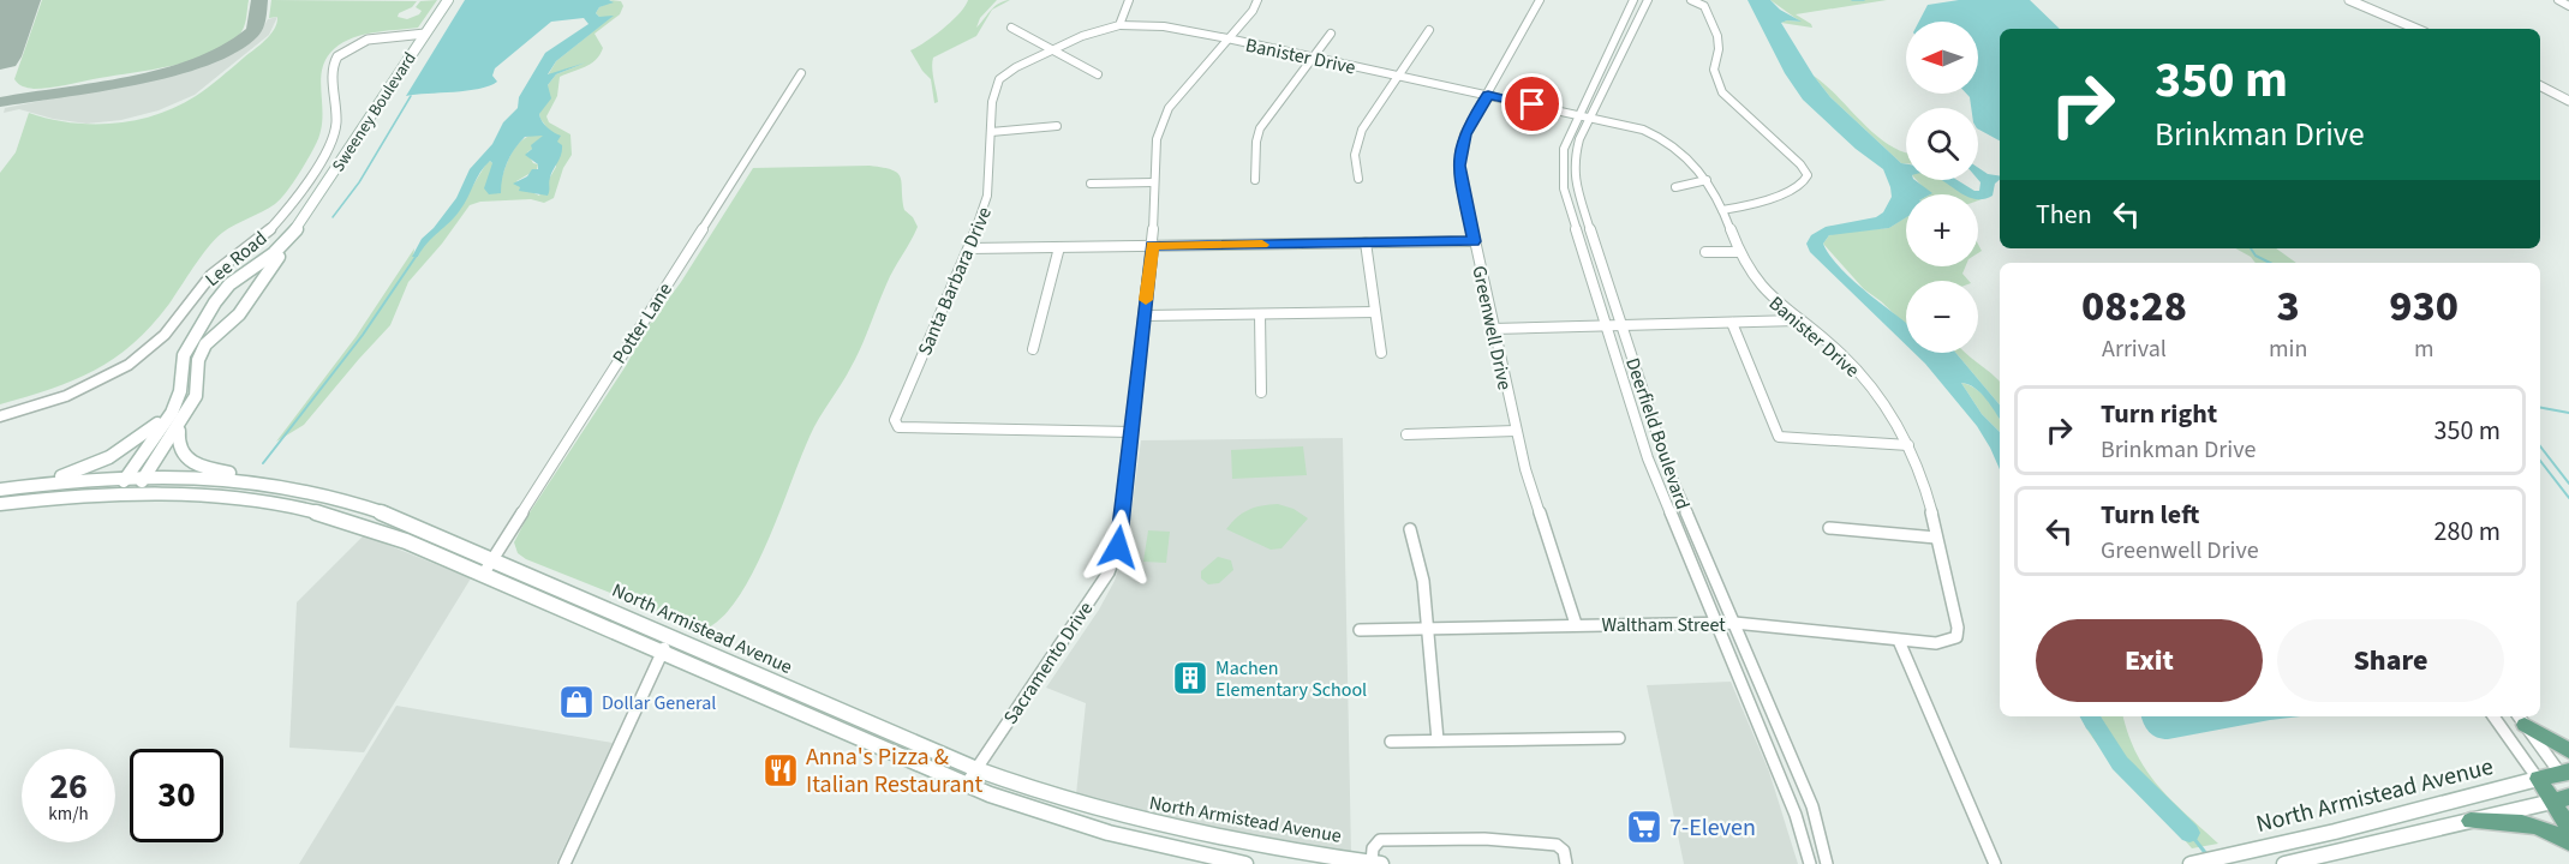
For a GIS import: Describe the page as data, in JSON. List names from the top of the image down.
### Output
{
  "streets": {
    "main road": ["Sweeney Boulevard", "North Armistead Avenue"],
    "street": [
      "Banister Drive",
      "Lee Road",
      "Santa Barbara Drive",
      "Potter Lane",
      "Greenwell Drive",
      "Deerfield Boulevard",
      "Waltham Street",
      "Sacramento Drive"
    ]
  },
  "crossings": [
    ["Banister Drive", "Santa Barbara Drive"],
    ["Banister Drive", "Greenwell Drive"],
    ["Banister Drive", "Deerfield Boulevard"],
    ["Banister Drive", "Waltham Street"],
    ["Banister Drive", "Sacramento Drive"],
    ["Sweeney Boulevard", "Lee Road"],
    ["Sweeney Boulevard", "North Armistead Avenue"],
    ["Santa Barbara Drive", "Sacramento Drive"],
    ["Potter Lane", "North Armistead Avenue"],
    ["Greenwell Drive", "Waltham Street"],
    ["Deerfield Boulevard", "Waltham Street"],
    ["North Armistead Avenue", "Sacramento Drive"]
  ],
  "places": {
    "building": ["Machen Elementary School"],
    "shop": ["Dollar General"],
    "restaurant": ["Anna's Pizza & Italian Restaurant"],
    "supermarket": ["7-Eleven"]
  },
  "north": "left",
  "page": {
    "map_buttons": ["+", "−"],
    "turn": ["350 m", "Brinkman Drive"],
    "then": "Then",
    "eta": [
      "08:28",
      "Arrival",
      "3",
      "min",
      "930",
      "m"
    ],
    "list": [
      {
        "name": "Turn right",
        "note": "Brinkman Drive",
        "value": "350 m"
      },
      {
        "name": "Turn left",
        "note": "Greenwell Drive",
        "value": "280 m"
      }
    ],
    "buttons": ["Exit", "Share"],
    "speed": "26 km/h",
    "limit": "30"
  }
}
